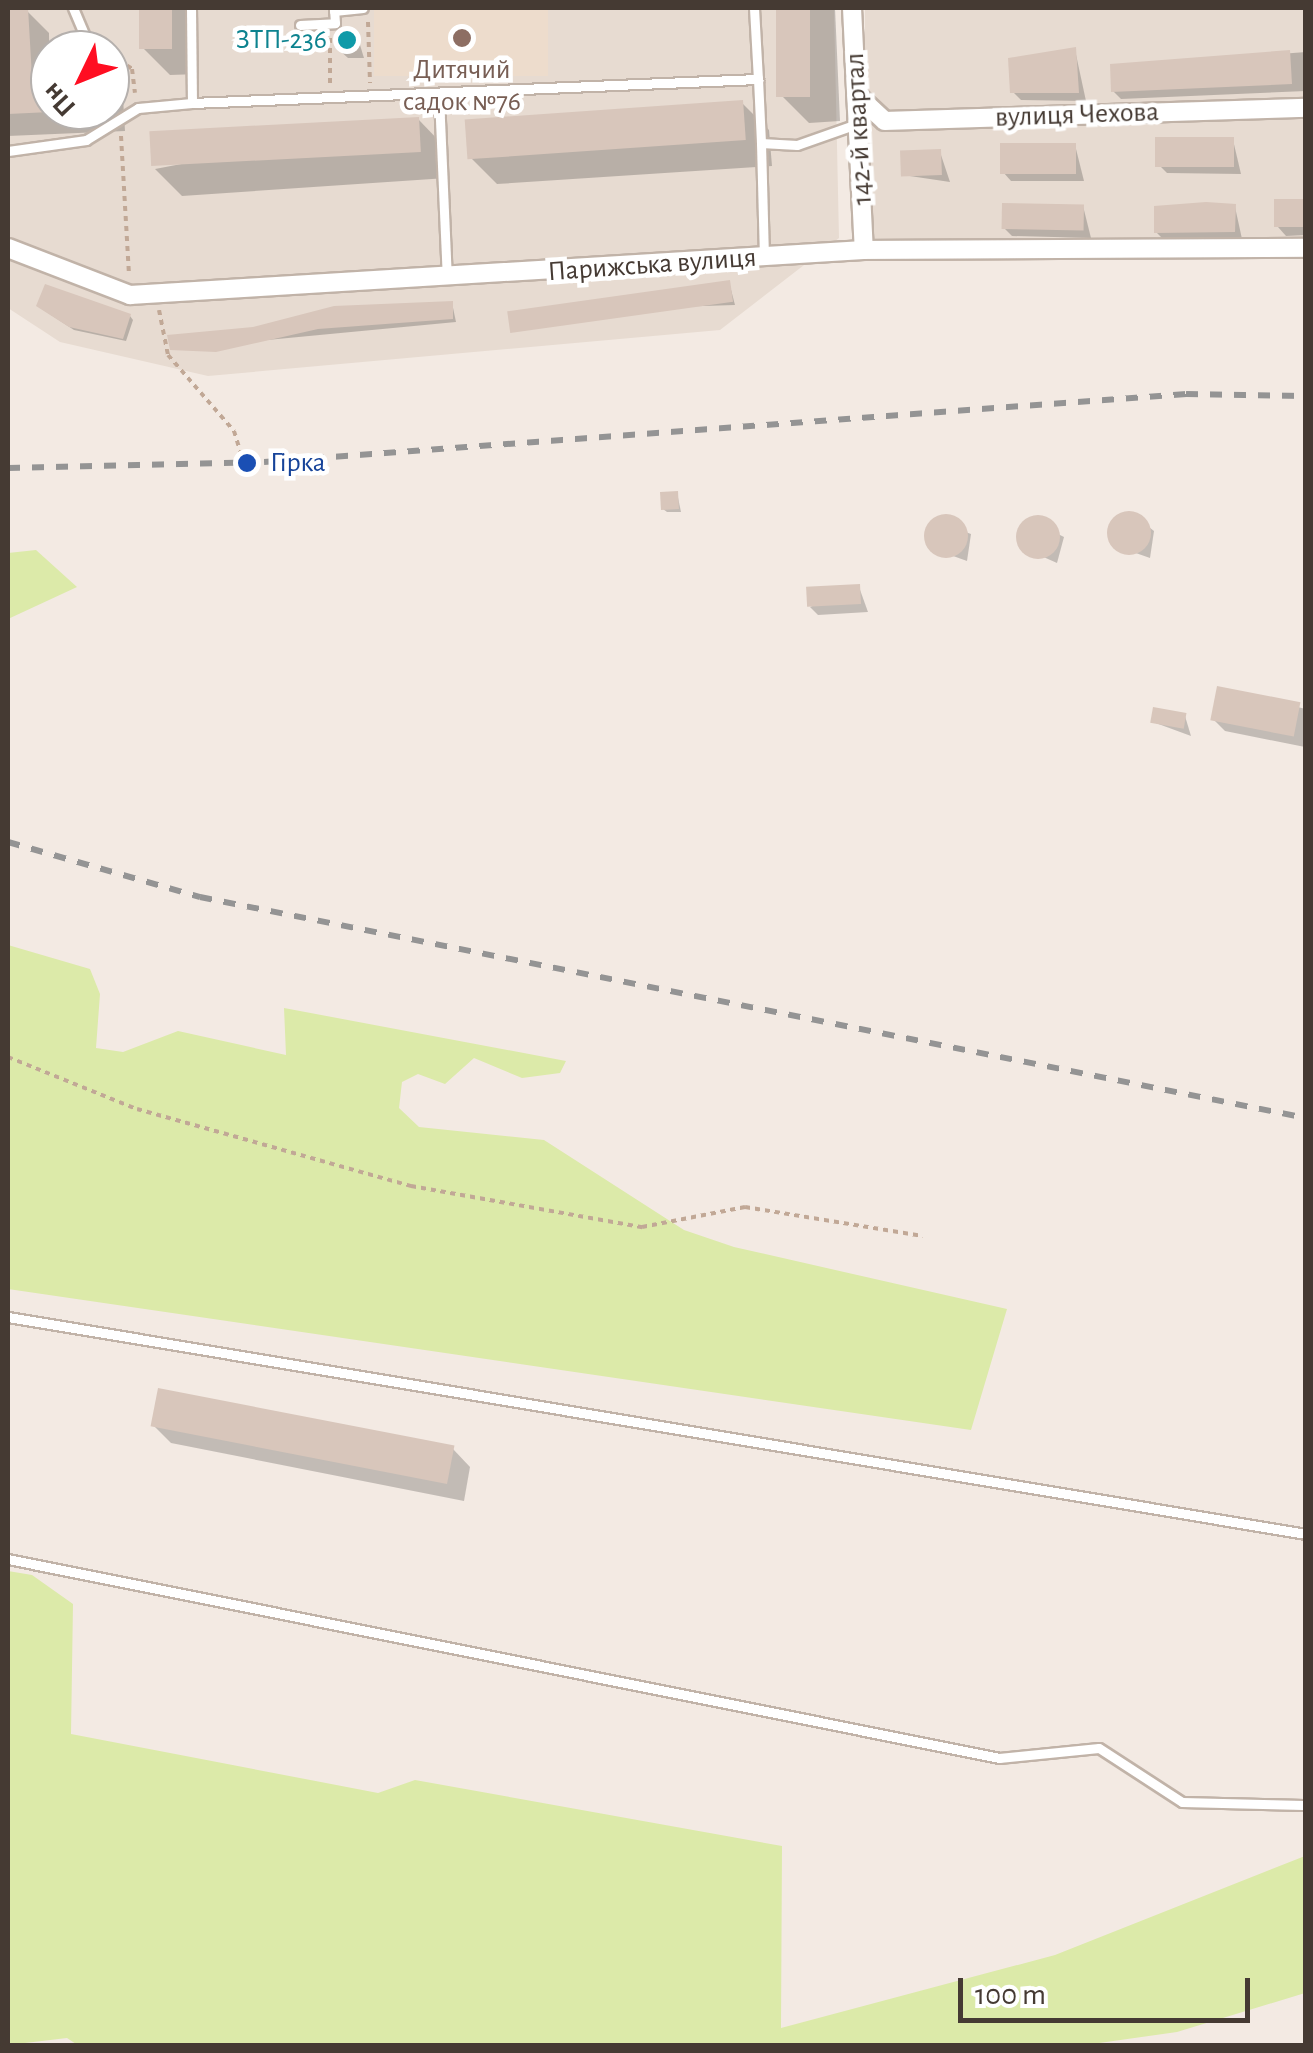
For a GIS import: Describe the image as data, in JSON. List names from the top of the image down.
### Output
{
  "streets": {
    "street": ["вулиця Чехова", "142-й квартал", "Парижська вулиця"]
  },
  "crossings": [
    ["вулиця Чехова", "142-й квартал"],
    ["142-й квартал", "Парижська вулиця"]
  ],
  "places": ["Дитячий садок №76", "ЗТП-236", "Гірка"],
  "scale_bar": "100 m",
  "north": "bottom left"
}
